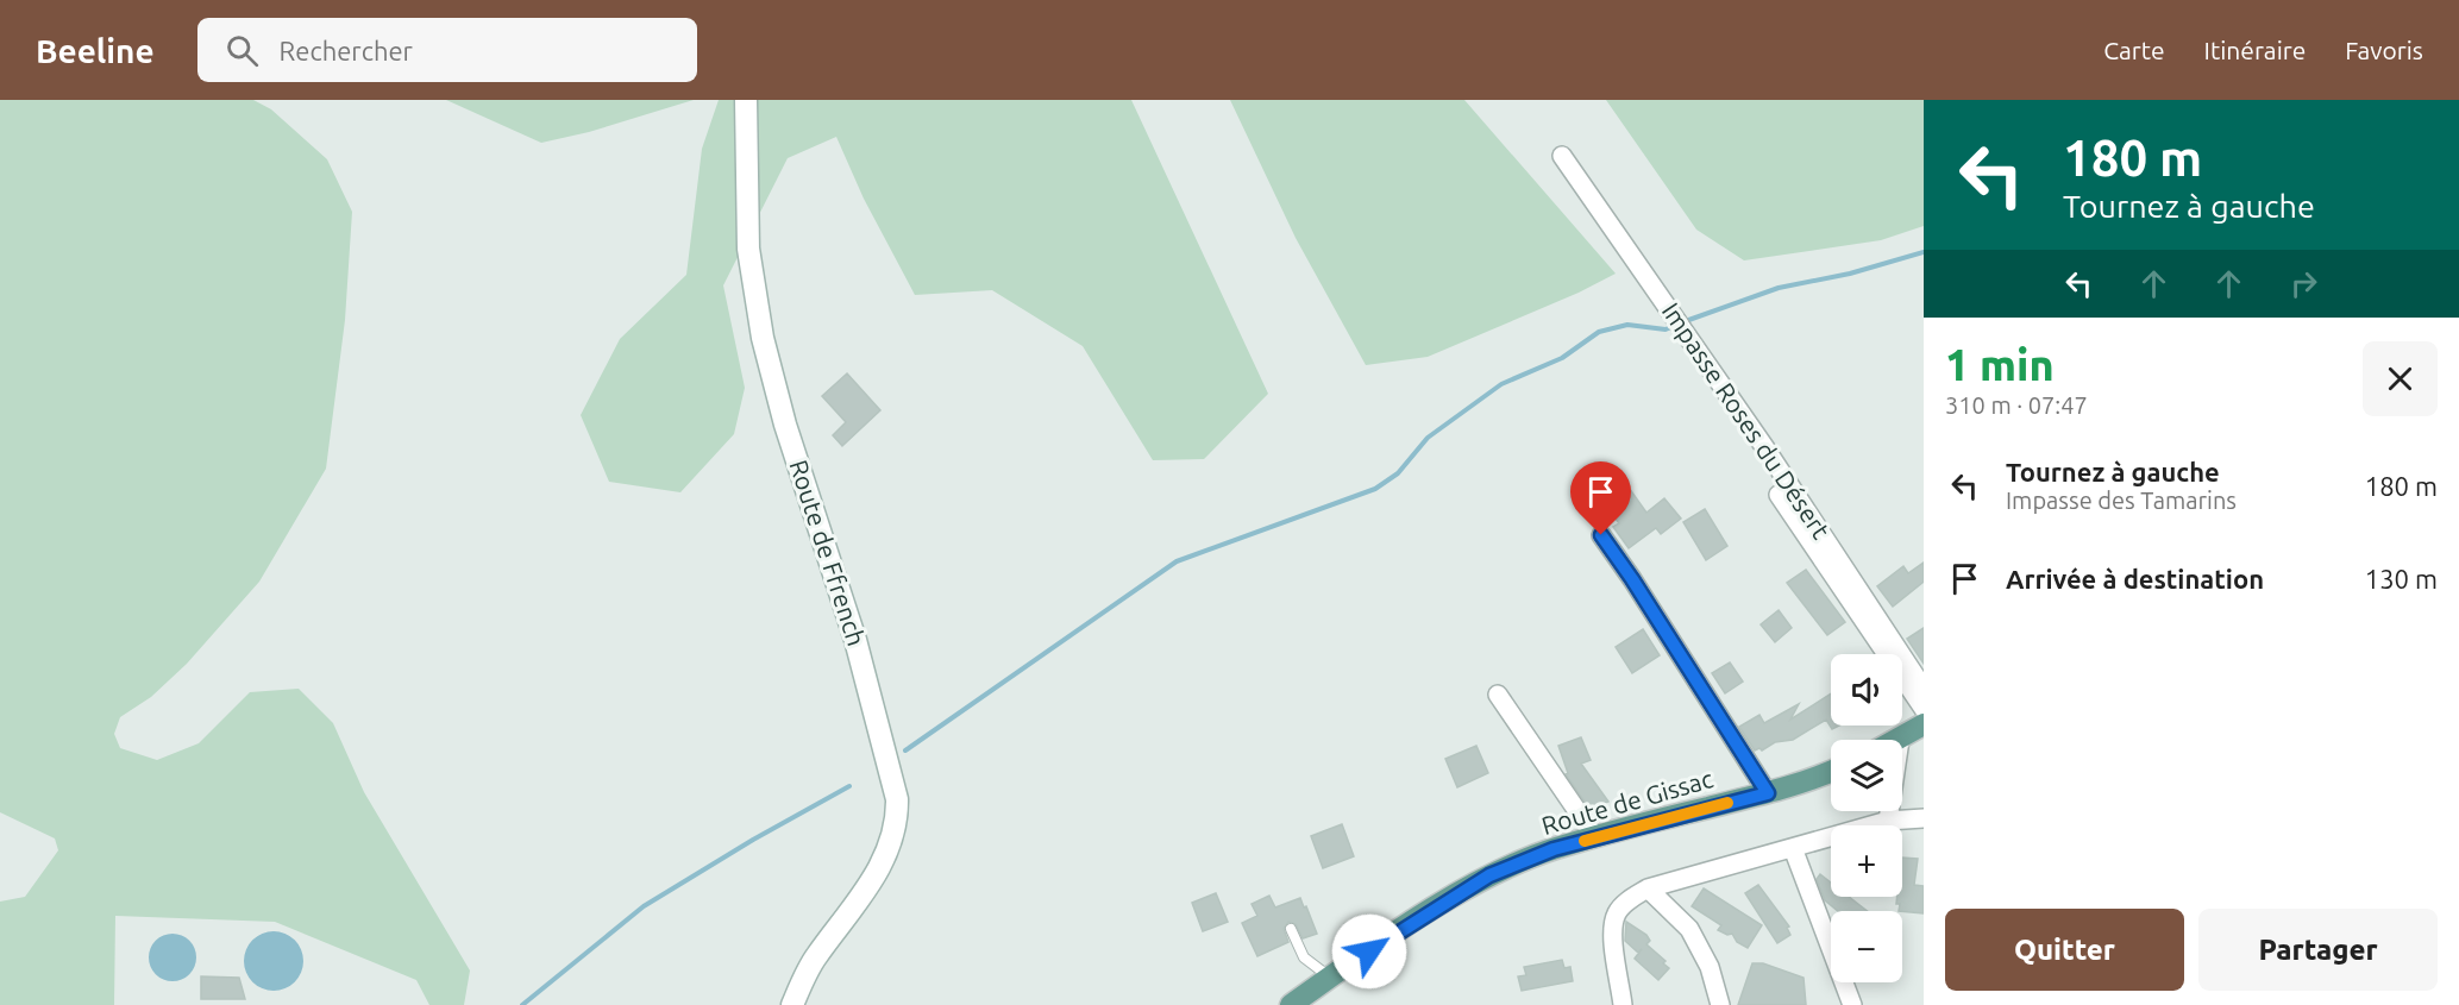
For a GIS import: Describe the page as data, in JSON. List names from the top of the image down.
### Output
{
  "streets": {
    "main road": ["Route de Ffrench", "Route de Gissac"],
    "street": ["Impasse Roses du Désert"]
  },
  "page": {
    "header": "Beeline",
    "search": "Rechercher",
    "nav": ["Carte", "Itinéraire", "Favoris"],
    "turn": ["180 m", "Tournez à gauche"],
    "heading": ["1 min", "310 m · 07:47"],
    "list": [
      {
        "name": "Tournez à gauche",
        "note": "Impasse des Tamarins",
        "value": "180 m"
      },
      {
        "name": "Arrivée à destination",
        "value": "130 m"
      }
    ],
    "map_buttons": ["+", "−"],
    "buttons": ["Quitter", "Partager"]
  }
}
